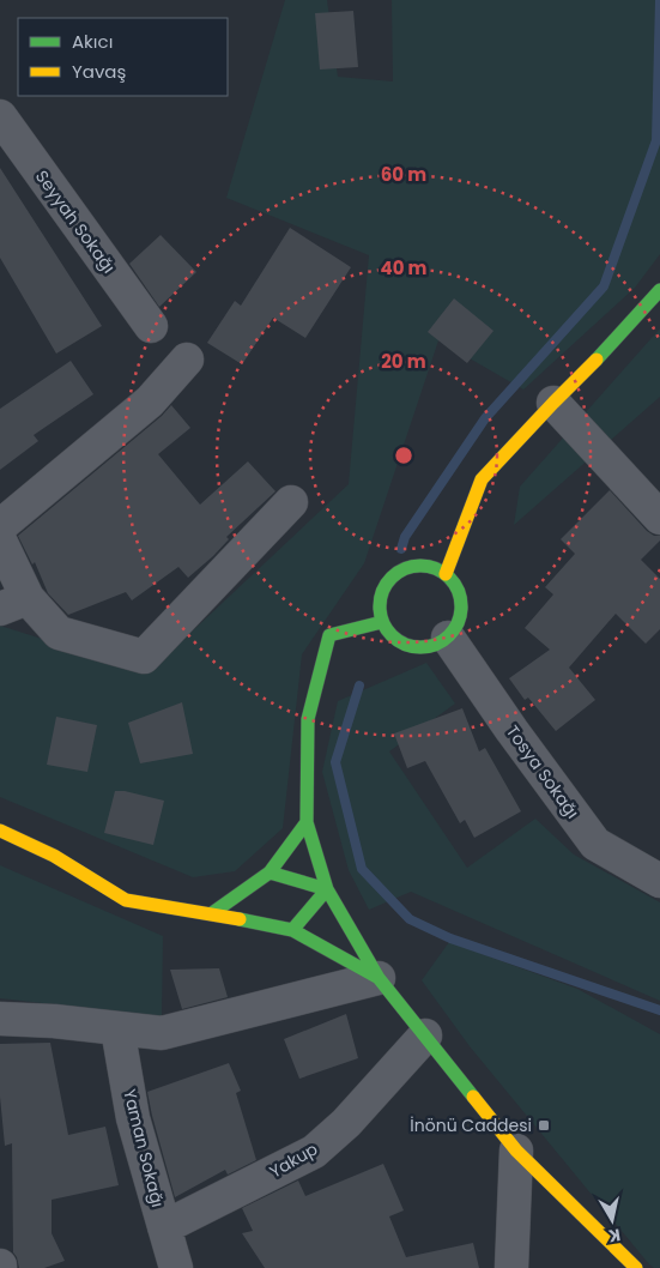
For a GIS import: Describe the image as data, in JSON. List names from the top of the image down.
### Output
{
  "streets": {
    "street": [
      "Seyyah Sokağı",
      "Tosya Sokağı",
      "Yaman Sokağı",
      "Yakup"
    ]
  },
  "crossings": [
    ["Yaman Sokağı", "Yakup"]
  ],
  "places": {
    "transit": ["İnönü Caddesi"]
  },
  "legend": ["Akıcı", "Yavaş"],
  "north": "bottom",
  "rings": ["60 m", "40 m", "20 m"]
}
